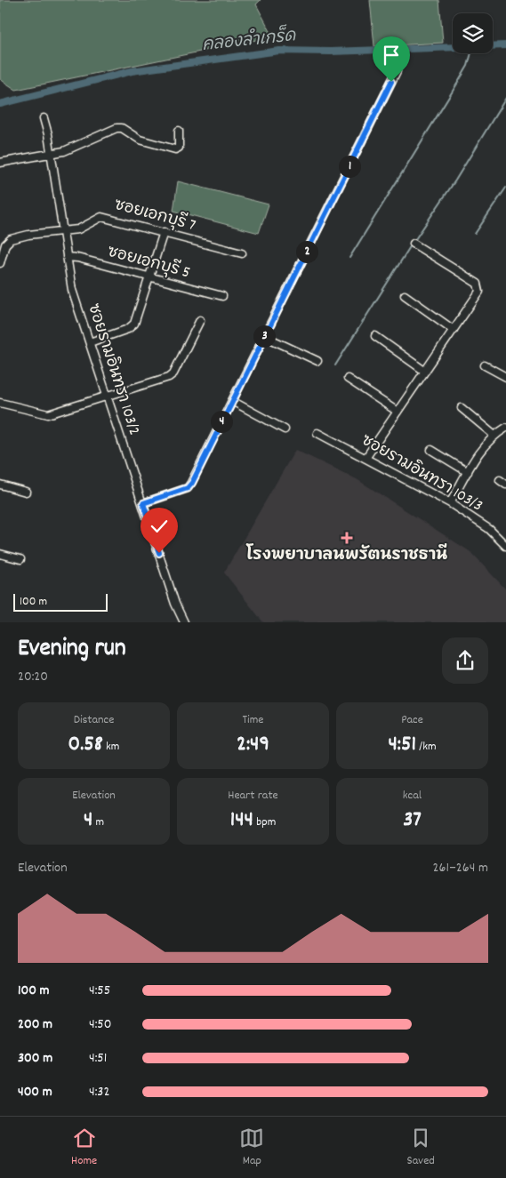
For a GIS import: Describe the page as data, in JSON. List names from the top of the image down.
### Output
{
  "streets": {
    "street": [
      "ซอยเอกบุรี 7",
      "ซอยเอกบุรี 5",
      "ซอยรามอินทรา 103/2",
      "ซอยรามอินทรา 103/3"
    ]
  },
  "crossings": [
    ["ซอยเอกบุรี 7", "ซอยรามอินทรา 103/2"],
    ["ซอยเอกบุรี 5", "ซอยรามอินทรา 103/2"]
  ],
  "water": ["คลองลำเกร็ด"],
  "places": {
    "health": ["โรงพยาบาลนพรัตนราชธานี"]
  },
  "scale_bar": "100 m",
  "page": {
    "pins": [
      "1",
      "2",
      "3",
      "4"
    ],
    "scale": "100 m",
    "heading": ["Evening run", "20:20"],
    "stats": [
      ["Distance", "0.58 km"],
      ["Time", "2:49"],
      ["Pace", "4:51 /km"],
      ["Elevation", "4 m"],
      ["Heart rate", "144 bpm"],
      ["kcal", "37"]
    ],
    "chart": ["Elevation", "261–264 m"],
    "list": [
      {
        "name": "100 m",
        "note": "4:55"
      },
      {
        "name": "200 m",
        "note": "4:50"
      },
      {
        "name": "300 m",
        "note": "4:51"
      },
      {
        "name": "400 m",
        "note": "4:32"
      }
    ],
    "tabs": ["Home", "Map", "Saved"]
  }
}
